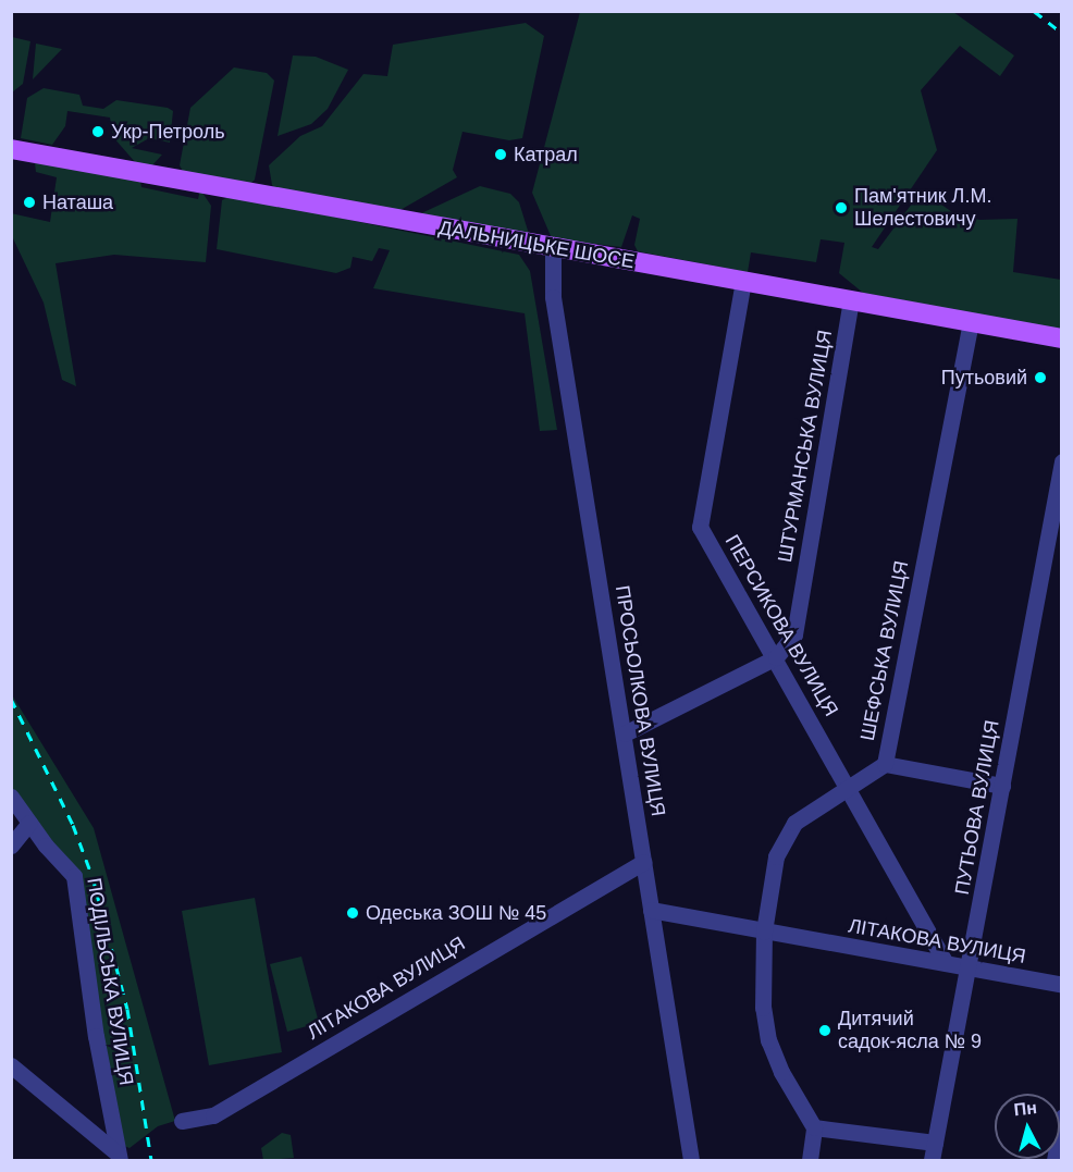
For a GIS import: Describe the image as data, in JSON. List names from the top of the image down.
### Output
{
  "streets": {
    "main road": ["ДАЛЬНИЦЬКЕ ШОСЕ"],
    "street": [
      "ШТУРМАНСЬКА ВУЛИЦЯ",
      "ПЕРСИКОВА ВУЛИЦЯ",
      "ШЕФСЬКА ВУЛИЦЯ",
      "ПРОСЬОЛКОВА ВУЛИЦЯ",
      "ПУТЬОВА ВУЛИЦЯ",
      "ЛІТАКОВА ВУЛИЦЯ",
      "ПОДІЛЬСЬКА ВУЛИЦЯ"
    ]
  },
  "crossings": [
    ["ДАЛЬНИЦЬКЕ ШОСЕ", "ШТУРМАНСЬКА ВУЛИЦЯ"],
    ["ДАЛЬНИЦЬКЕ ШОСЕ", "ПЕРСИКОВА ВУЛИЦЯ"],
    ["ДАЛЬНИЦЬКЕ ШОСЕ", "ШЕФСЬКА ВУЛИЦЯ"],
    ["ДАЛЬНИЦЬКЕ ШОСЕ", "ПРОСЬОЛКОВА ВУЛИЦЯ"],
    ["ШТУРМАНСЬКА ВУЛИЦЯ", "ПЕРСИКОВА ВУЛИЦЯ"],
    ["ШТУРМАНСЬКА ВУЛИЦЯ", "ПРОСЬОЛКОВА ВУЛИЦЯ"],
    ["ПЕРСИКОВА ВУЛИЦЯ", "ШЕФСЬКА ВУЛИЦЯ"],
    ["ПЕРСИКОВА ВУЛИЦЯ", "ЛІТАКОВА ВУЛИЦЯ"],
    ["ШЕФСЬКА ВУЛИЦЯ", "ЛІТАКОВА ВУЛИЦЯ"],
    ["ПРОСЬОЛКОВА ВУЛИЦЯ", "ЛІТАКОВА ВУЛИЦЯ"],
    ["ПУТЬОВА ВУЛИЦЯ", "ЛІТАКОВА ВУЛИЦЯ"]
  ],
  "places": [
    "Укр-Петроль",
    "Катрал",
    "Наташа",
    "Пам'ятник Л.М. Шелестовичу",
    "Путьовий",
    "Одеська ЗОШ № 45",
    "Дитячий садок-ясла № 9"
  ],
  "north": "top"
}
